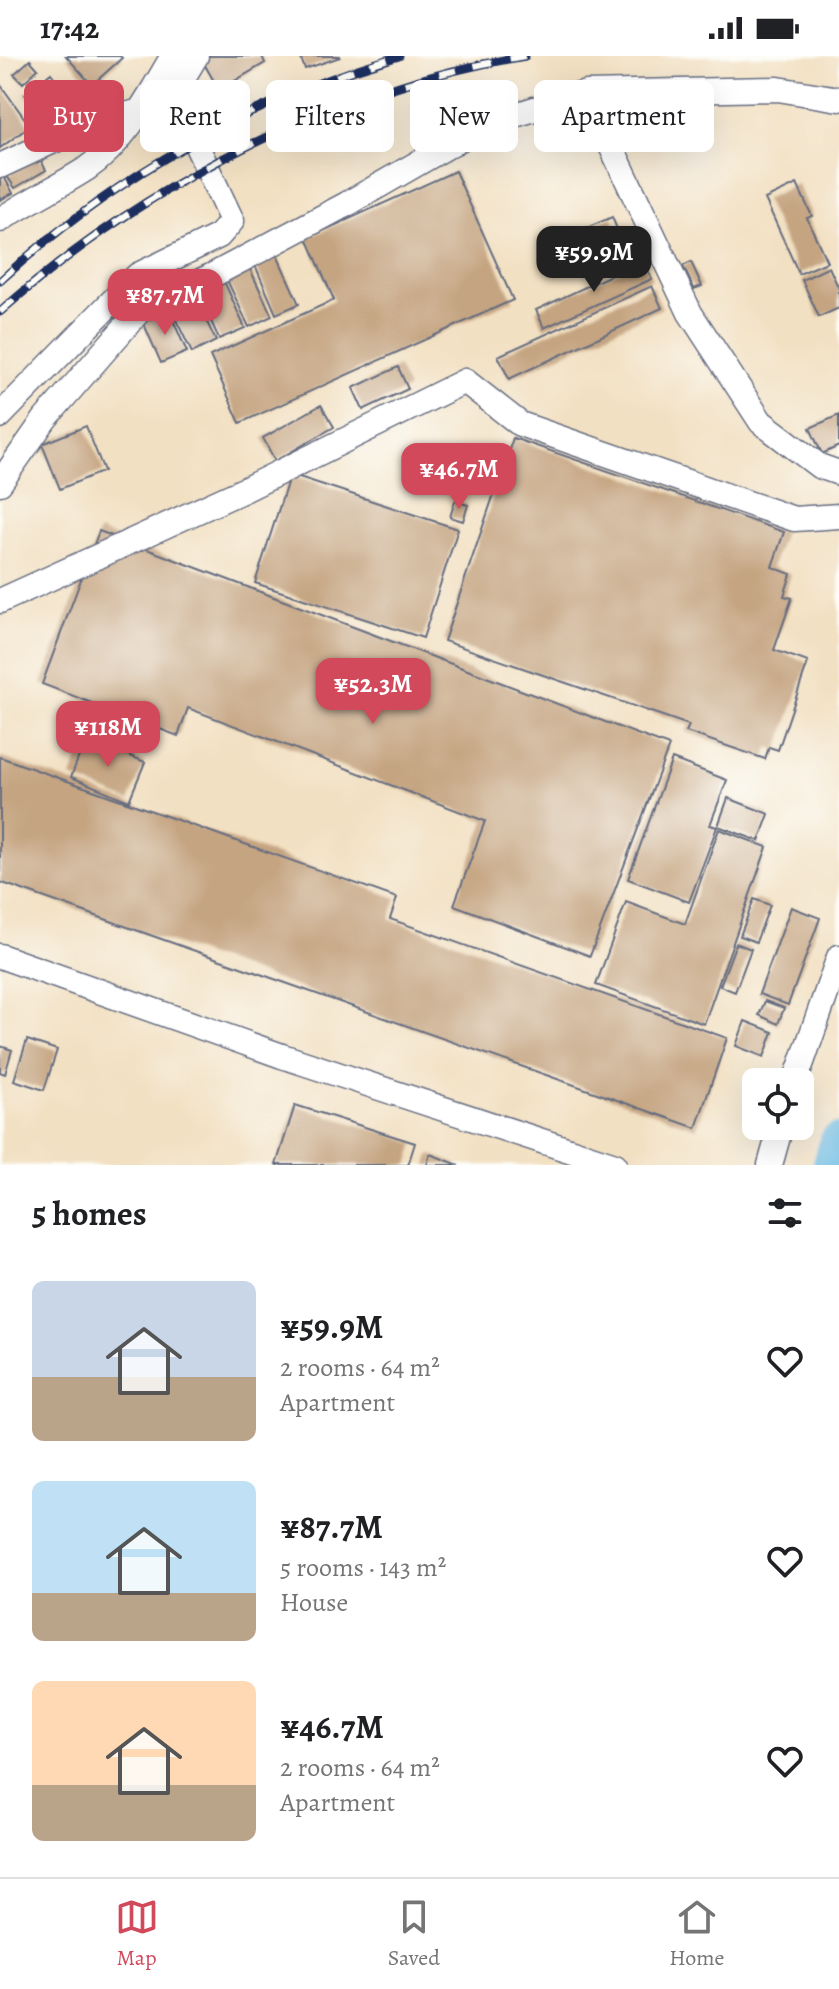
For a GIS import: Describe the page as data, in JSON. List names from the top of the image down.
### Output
{
  "page": {
    "status": "17:42",
    "chip": [
      "Buy",
      "Rent",
      "Filters",
      "New",
      "Apartment"
    ],
    "price": [
      "¥59.9M",
      "¥87.7M",
      "¥46.7M",
      "¥52.3M",
      "¥118M"
    ],
    "heading": "5 homes",
    "list": [
      {
        "name": "¥59.9M",
        "note": "2 rooms · 64 m² · Apartment"
      },
      {
        "name": "¥87.7M",
        "note": "5 rooms · 143 m² · House"
      },
      {
        "name": "¥46.7M",
        "note": "2 rooms · 64 m² · Apartment"
      }
    ],
    "tabs": ["Map", "Saved", "Home"]
  }
}
